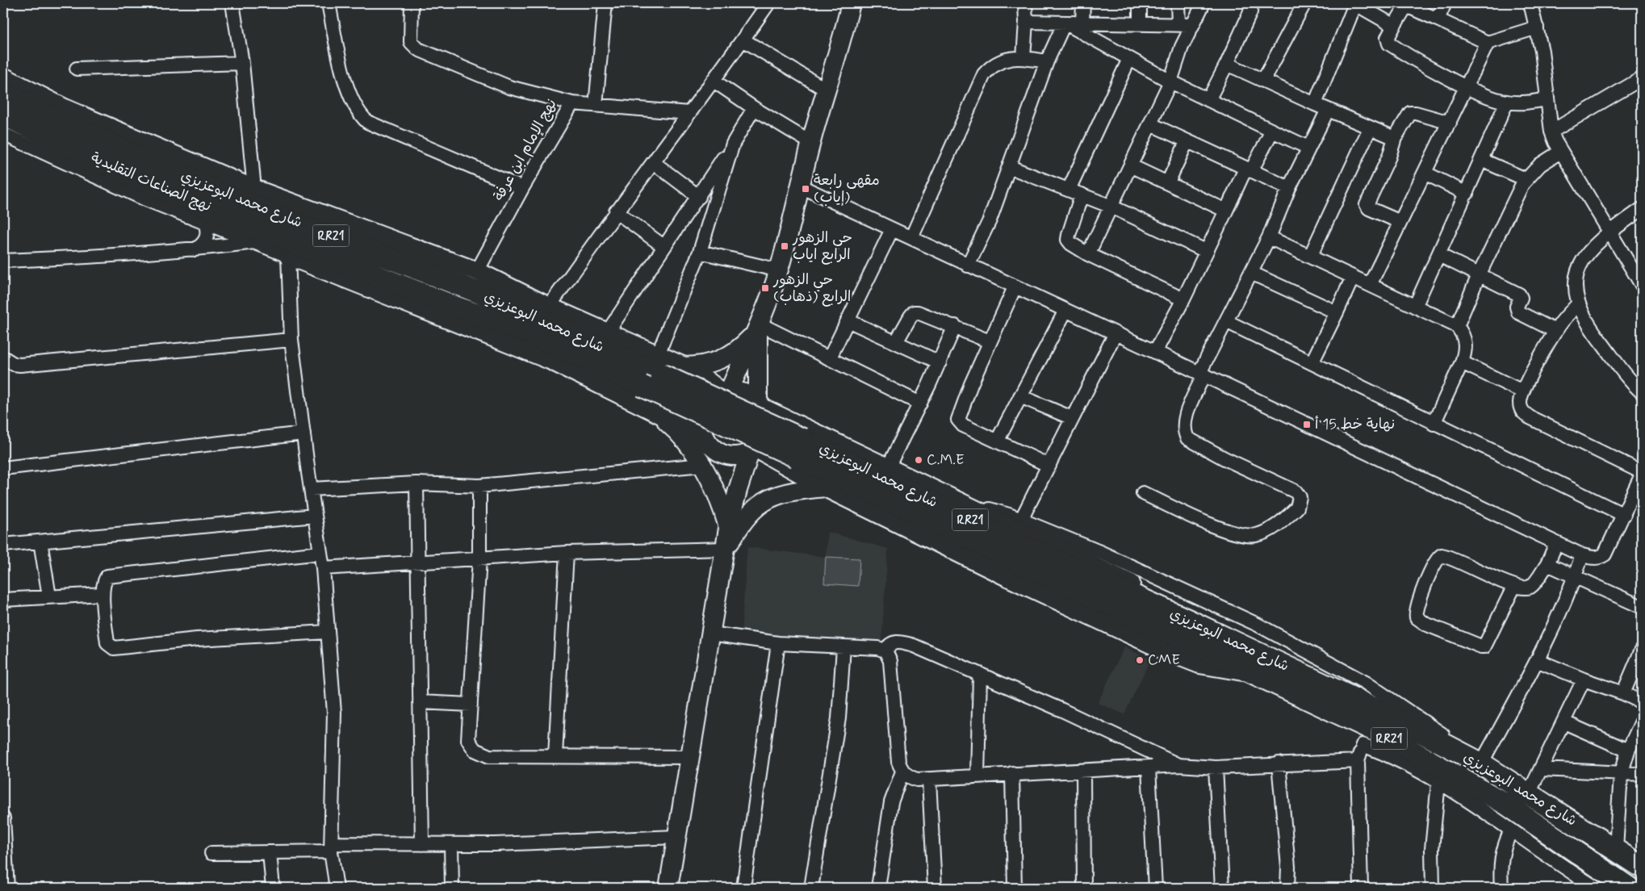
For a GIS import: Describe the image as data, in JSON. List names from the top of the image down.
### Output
{
  "streets": {
    "highway": ["شارع محمد البوعزيزي", "RR21"],
    "street": ["نهج الإمام ابن عرفة", "نهج الصناعات التقليدية"]
  },
  "crossings": [
    ["شارع محمد البوعزيزي", "RR21"]
  ],
  "places": {
    "transit": [
      "مقهى رابعة (إياب)",
      "حي الزهور الرابع اياب",
      "حي الزهور الرابع (ذهاب)",
      "نهاية خط 15 أ"
    ],
    "other": ["C.M.E", "CME"]
  }
}
